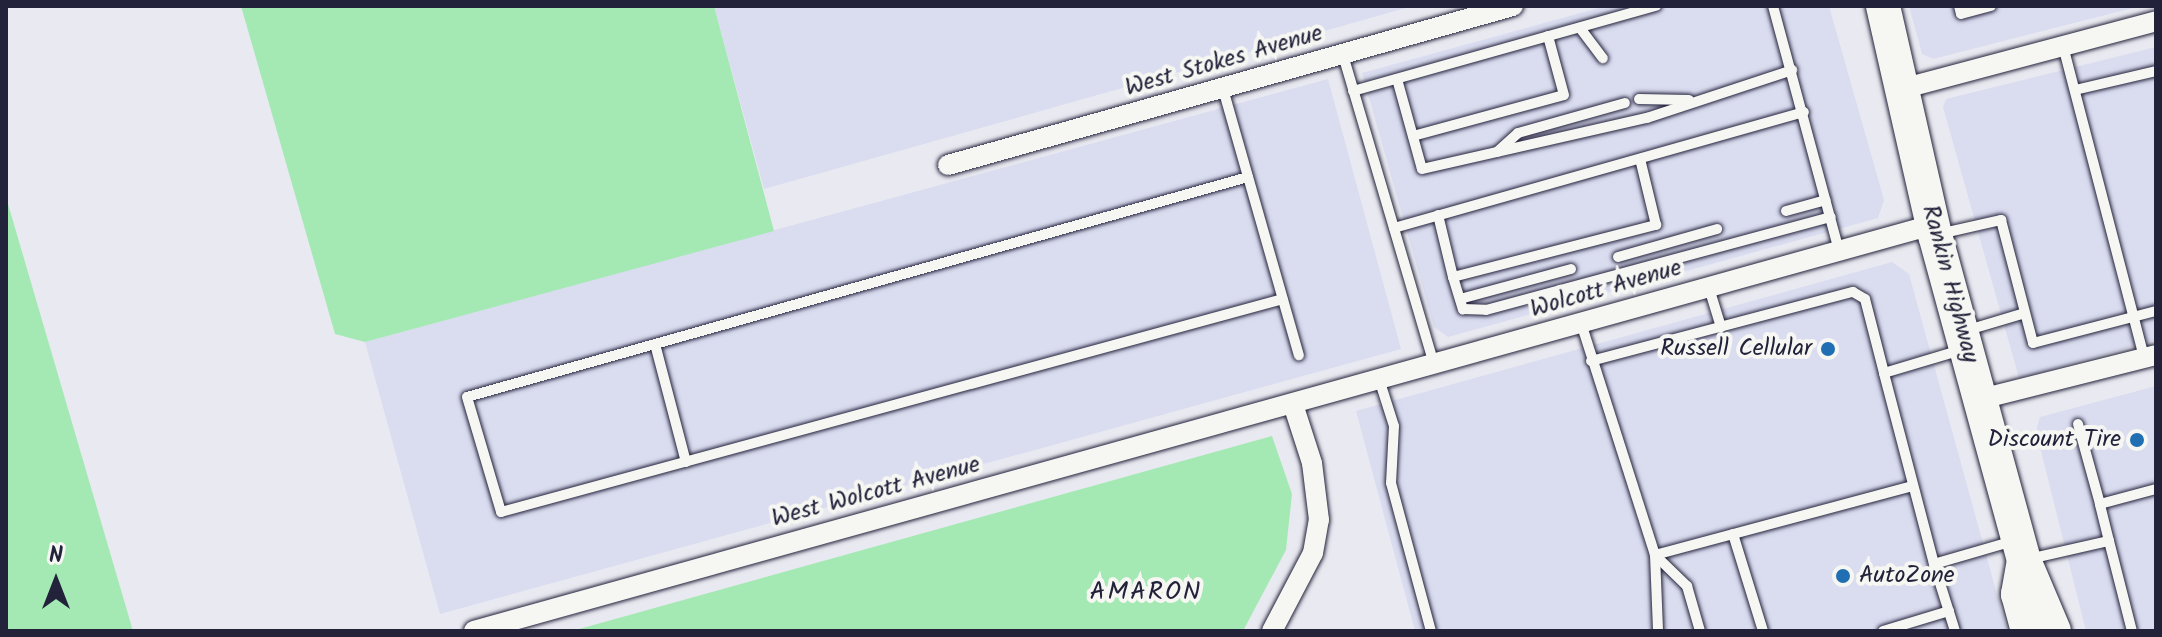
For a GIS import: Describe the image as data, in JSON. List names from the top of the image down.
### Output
{
  "streets": {
    "highway": ["Rankin Highway"],
    "street": ["West Stokes Avenue", "Wolcott Avenue", "West Wolcott Avenue"]
  },
  "crossings": [
    ["Rankin Highway", "Wolcott Avenue"],
    ["Wolcott Avenue", "West Wolcott Avenue"]
  ],
  "districts": ["AMARON"],
  "places": ["Russell Cellular", "Discount Tire", "AutoZone"],
  "north": "top"
}
